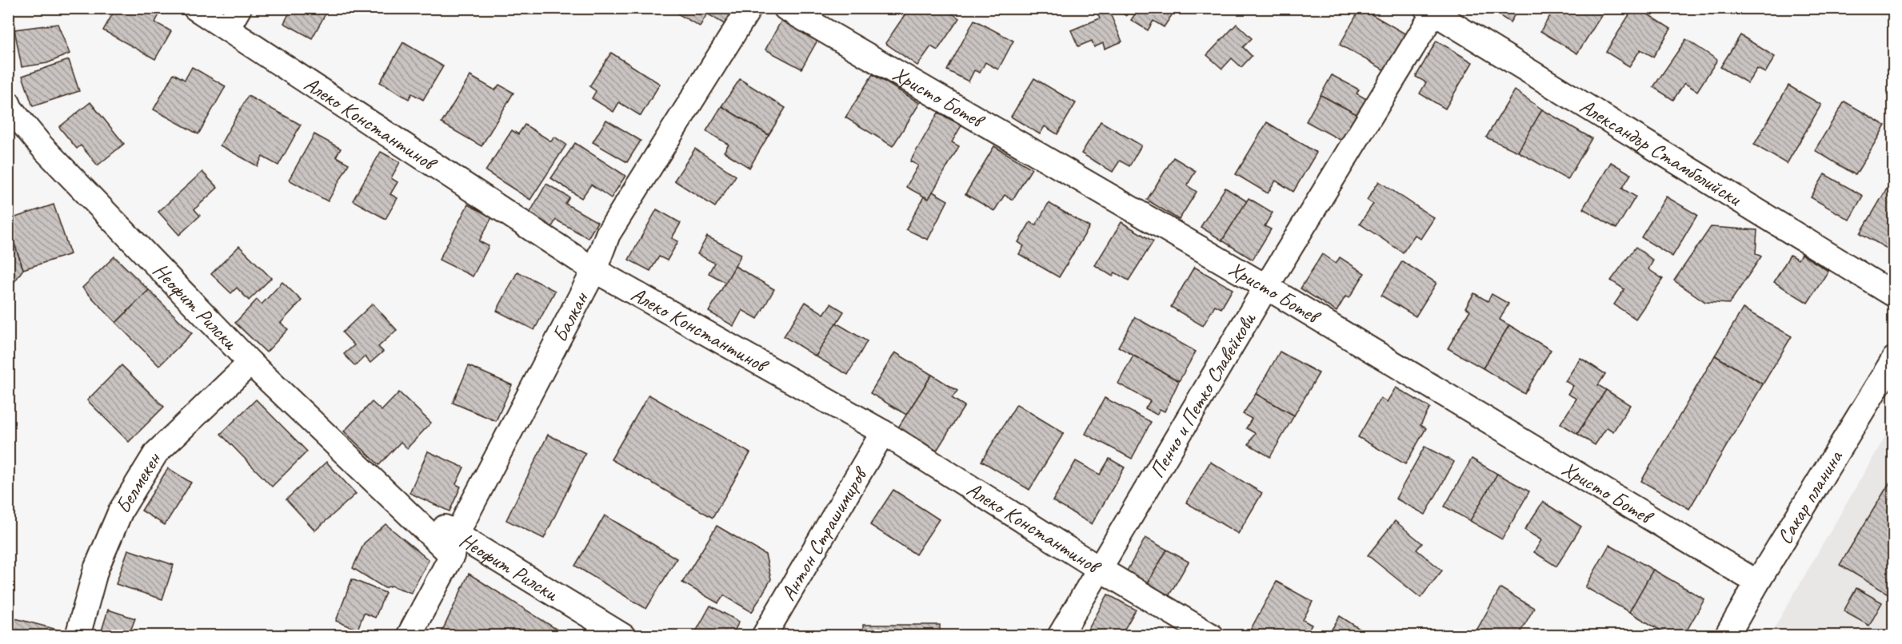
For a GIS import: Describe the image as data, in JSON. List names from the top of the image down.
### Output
{
  "streets": {
    "street": [
      "Христо Ботев",
      "Алеко Константинов",
      "Александър Стамболийски",
      "Неофит Рилски",
      "Балкан",
      "Пенчо и Петко Славейкови",
      "Белмекен",
      "Сакар планина",
      "Антон Страшимиров"
    ]
  },
  "crossings": [
    ["Христо Ботев", "Пенчо и Петко Славейкови"],
    ["Христо Ботев", "Сакар планина"],
    ["Алеко Константинов", "Балкан"],
    ["Алеко Константинов", "Пенчо и Петко Славейкови"],
    ["Алеко Константинов", "Антон Страшимиров"],
    ["Александър Стамболийски", "Пенчо и Петко Славейкови"],
    ["Неофит Рилски", "Балкан"],
    ["Неофит Рилски", "Белмекен"]
  ]
}
